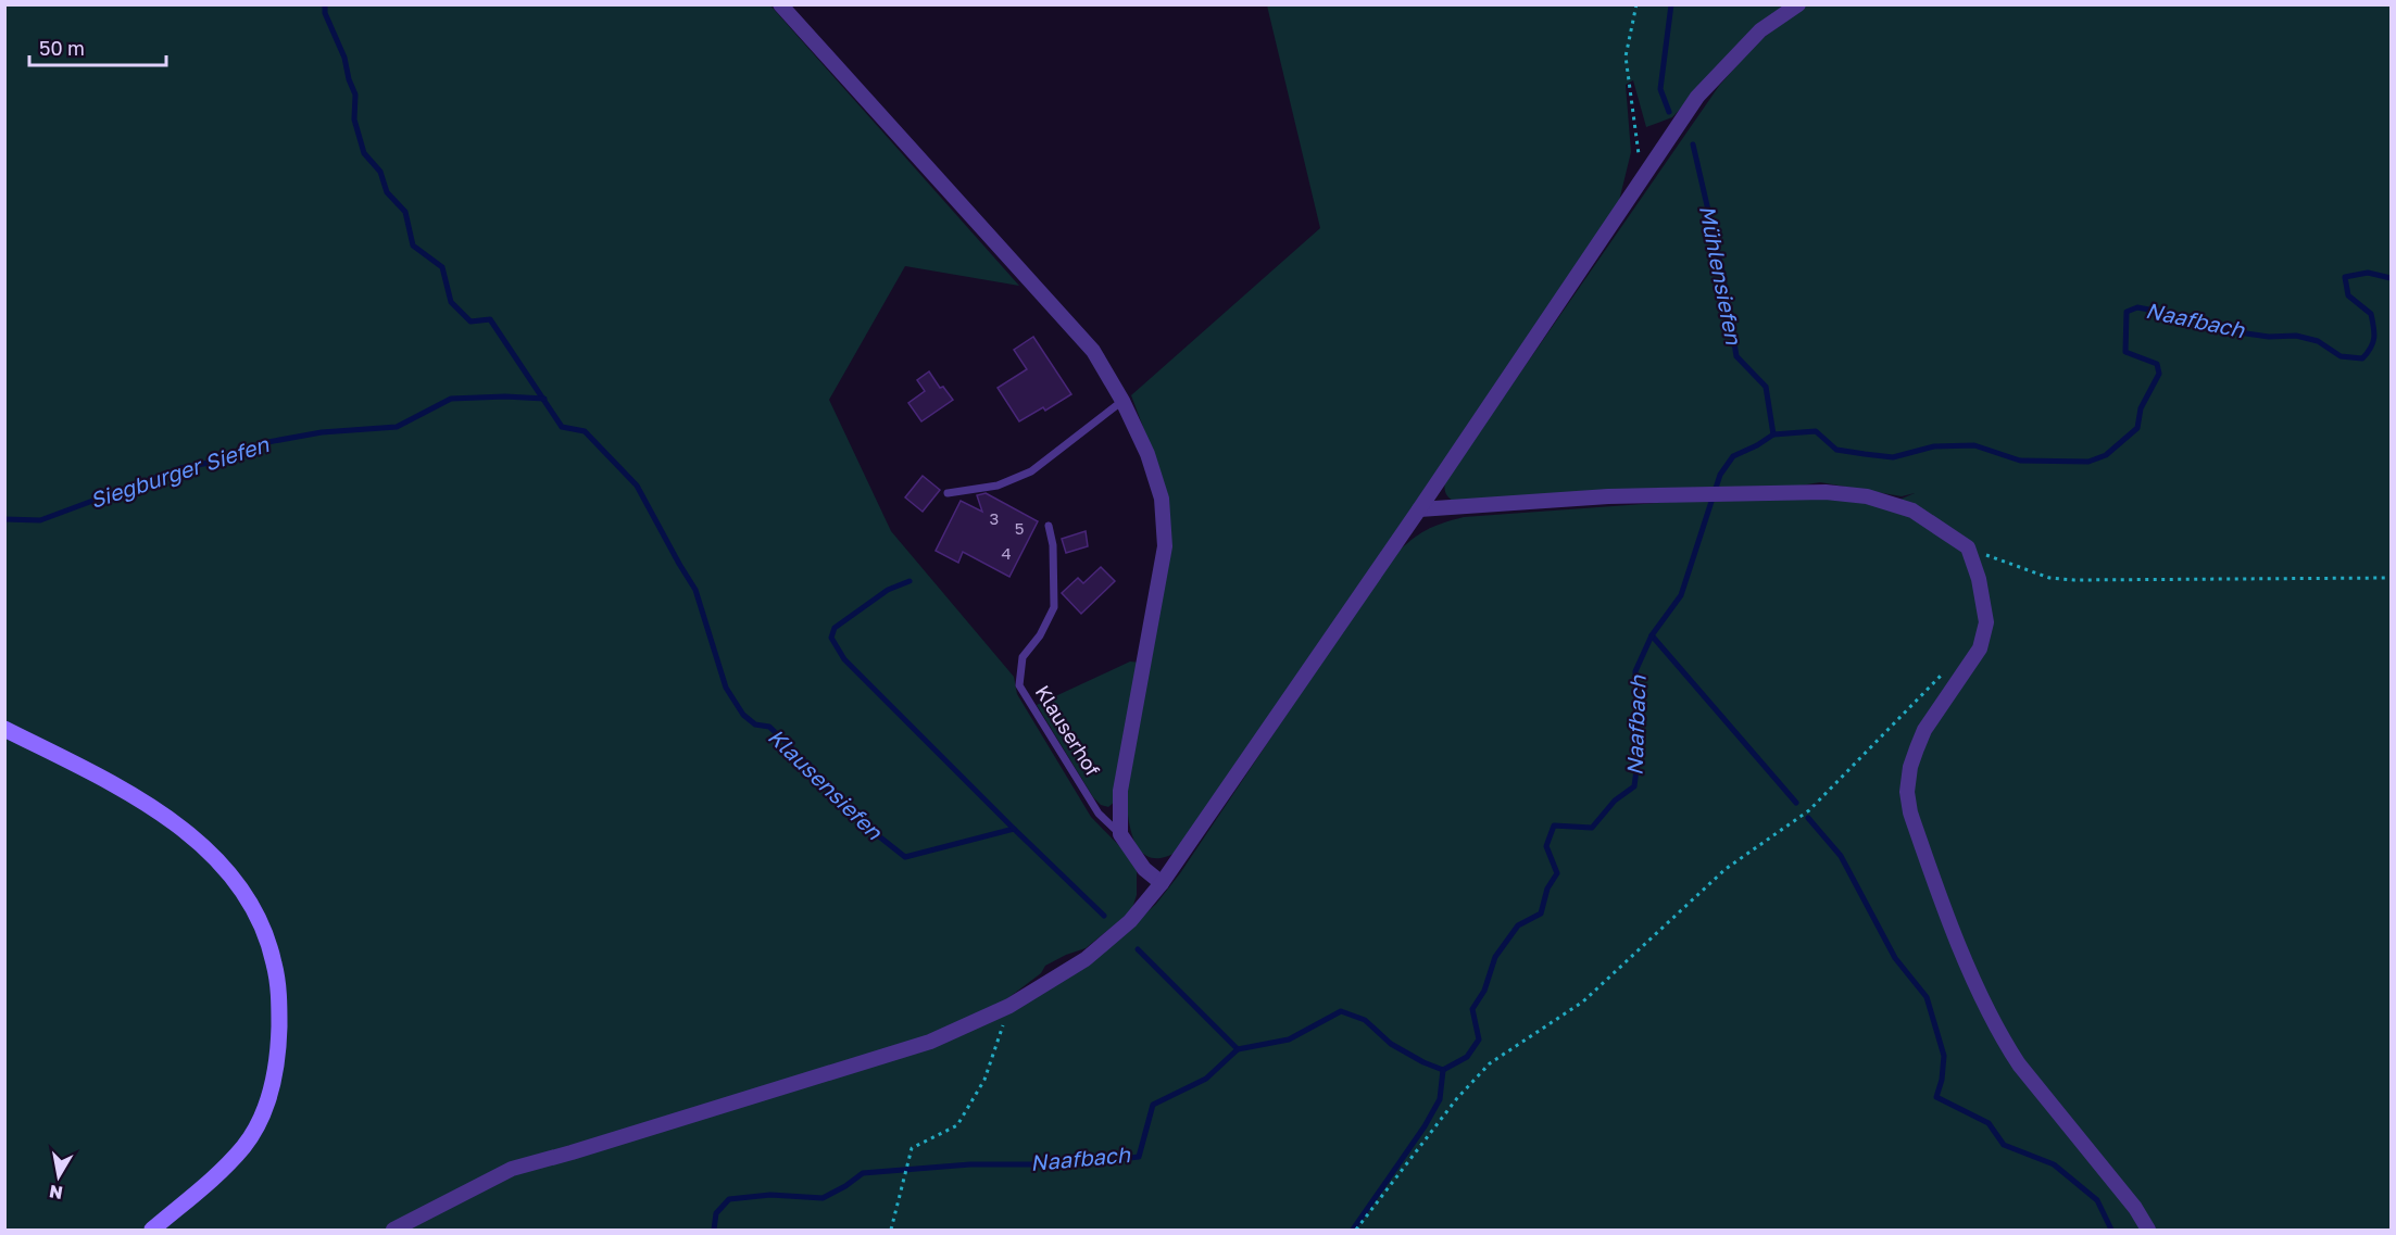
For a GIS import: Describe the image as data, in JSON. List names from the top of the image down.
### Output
{
  "streets": {
    "lane": ["Klauserhof"]
  },
  "water": [
    "Mühlensiefen",
    "Naafbach",
    "Siegburger Siefen",
    "Klausensiefen"
  ],
  "house_numbers": ["3", "5", "4"],
  "scale_bar": "50 m",
  "north": "bottom"
}
